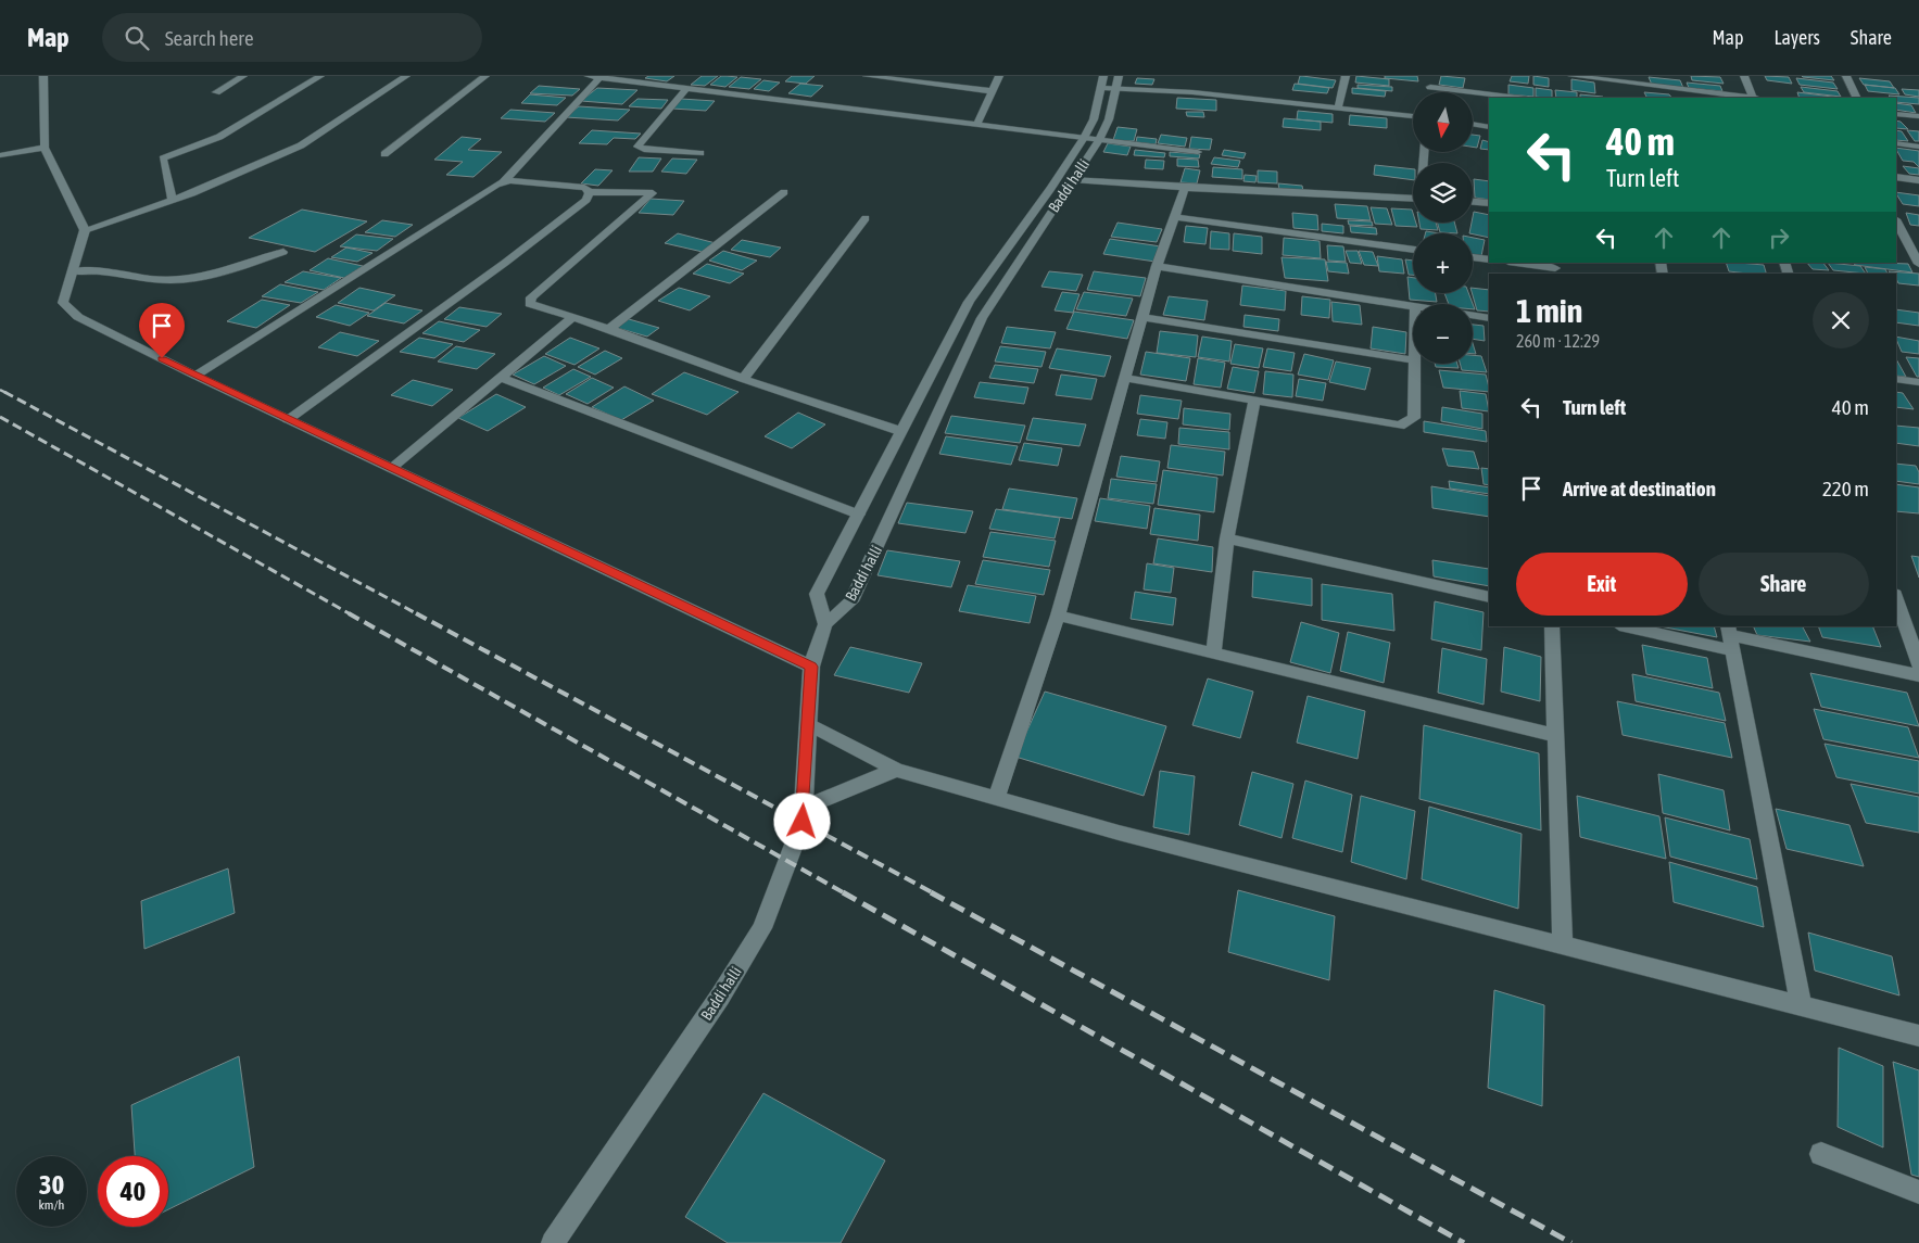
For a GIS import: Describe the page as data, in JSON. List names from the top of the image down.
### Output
{
  "streets": {
    "street": ["Baddi halli"]
  },
  "north": "bottom",
  "page": {
    "header": "Map",
    "search": "Search here",
    "nav": ["Map", "Layers", "Share"],
    "map_buttons": ["+", "−"],
    "turn": ["40 m", "Turn left"],
    "heading": ["1 min", "260 m · 12:29"],
    "list": [
      {
        "name": "Turn left",
        "value": "40 m"
      },
      {
        "name": "Arrive at destination",
        "value": "220 m"
      }
    ],
    "buttons": ["Exit", "Share"],
    "speed": "30 km/h",
    "limit": "40"
  }
}
